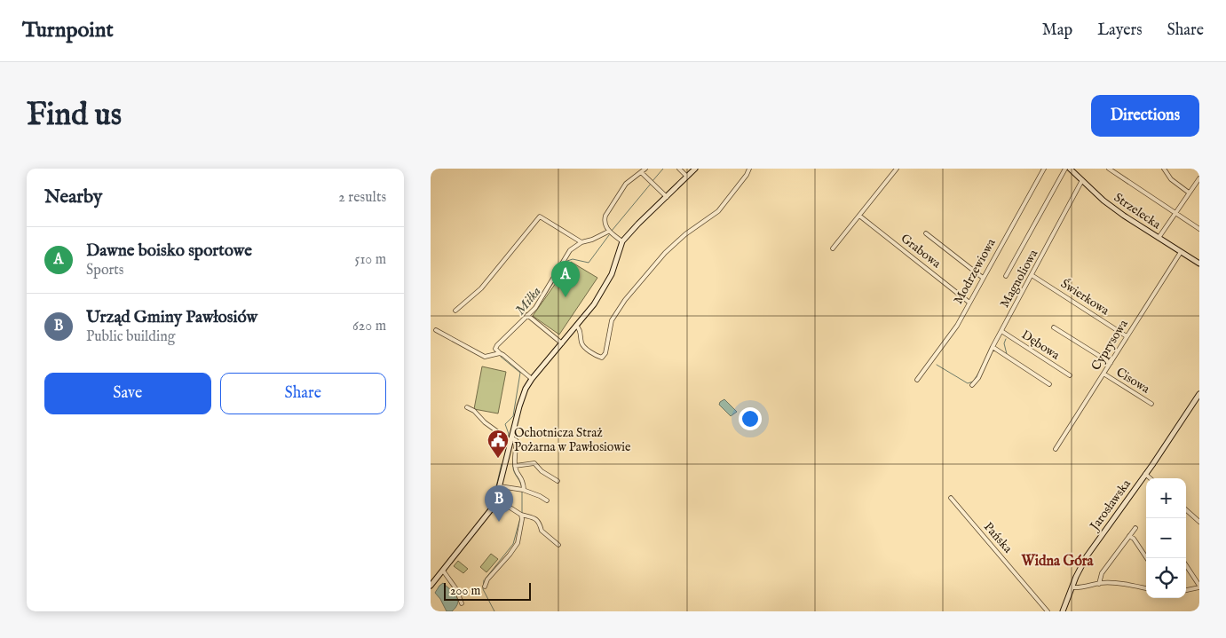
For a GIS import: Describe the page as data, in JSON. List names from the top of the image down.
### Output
{
  "streets": {
    "street": [
      "Strzelecka",
      "Grabowa",
      "Modrzewiowa",
      "Magnoliowa",
      "Świerkowa",
      "Dębowa",
      "Cyprysowa",
      "Cisowa",
      "Jarosławska",
      "Pańska"
    ]
  },
  "crossings": [
    ["Strzelecka", "Magnoliowa"],
    ["Strzelecka", "Cyprysowa"],
    ["Grabowa", "Modrzewiowa"],
    ["Magnoliowa", "Świerkowa"],
    ["Magnoliowa", "Dębowa"],
    ["Świerkowa", "Cyprysowa"],
    ["Cyprysowa", "Cisowa"]
  ],
  "districts": ["Widna Góra"],
  "water": ["Miłka"],
  "places": {
    "public building": ["Ochotnicza Straż Pożarna w Pawłosiowie"]
  },
  "scale_bar": "200 m",
  "page": {
    "header": "Turnpoint",
    "nav": ["Map", "Layers", "Share"],
    "buttons": [
      "Directions",
      ["Save", "Share"]
    ],
    "title": "Find us",
    "heading": ["Nearby", "2 results"],
    "list": [
      {
        "mark": "A",
        "name": "Dawne boisko sportowe",
        "note": "Sports",
        "value": "510 m"
      },
      {
        "mark": "B",
        "name": "Urząd Gminy Pawłosiów",
        "note": "Public building",
        "value": "620 m"
      }
    ],
    "pins": ["A", "B"],
    "map_buttons": ["+", "−"],
    "scale": "200 m"
  }
}
